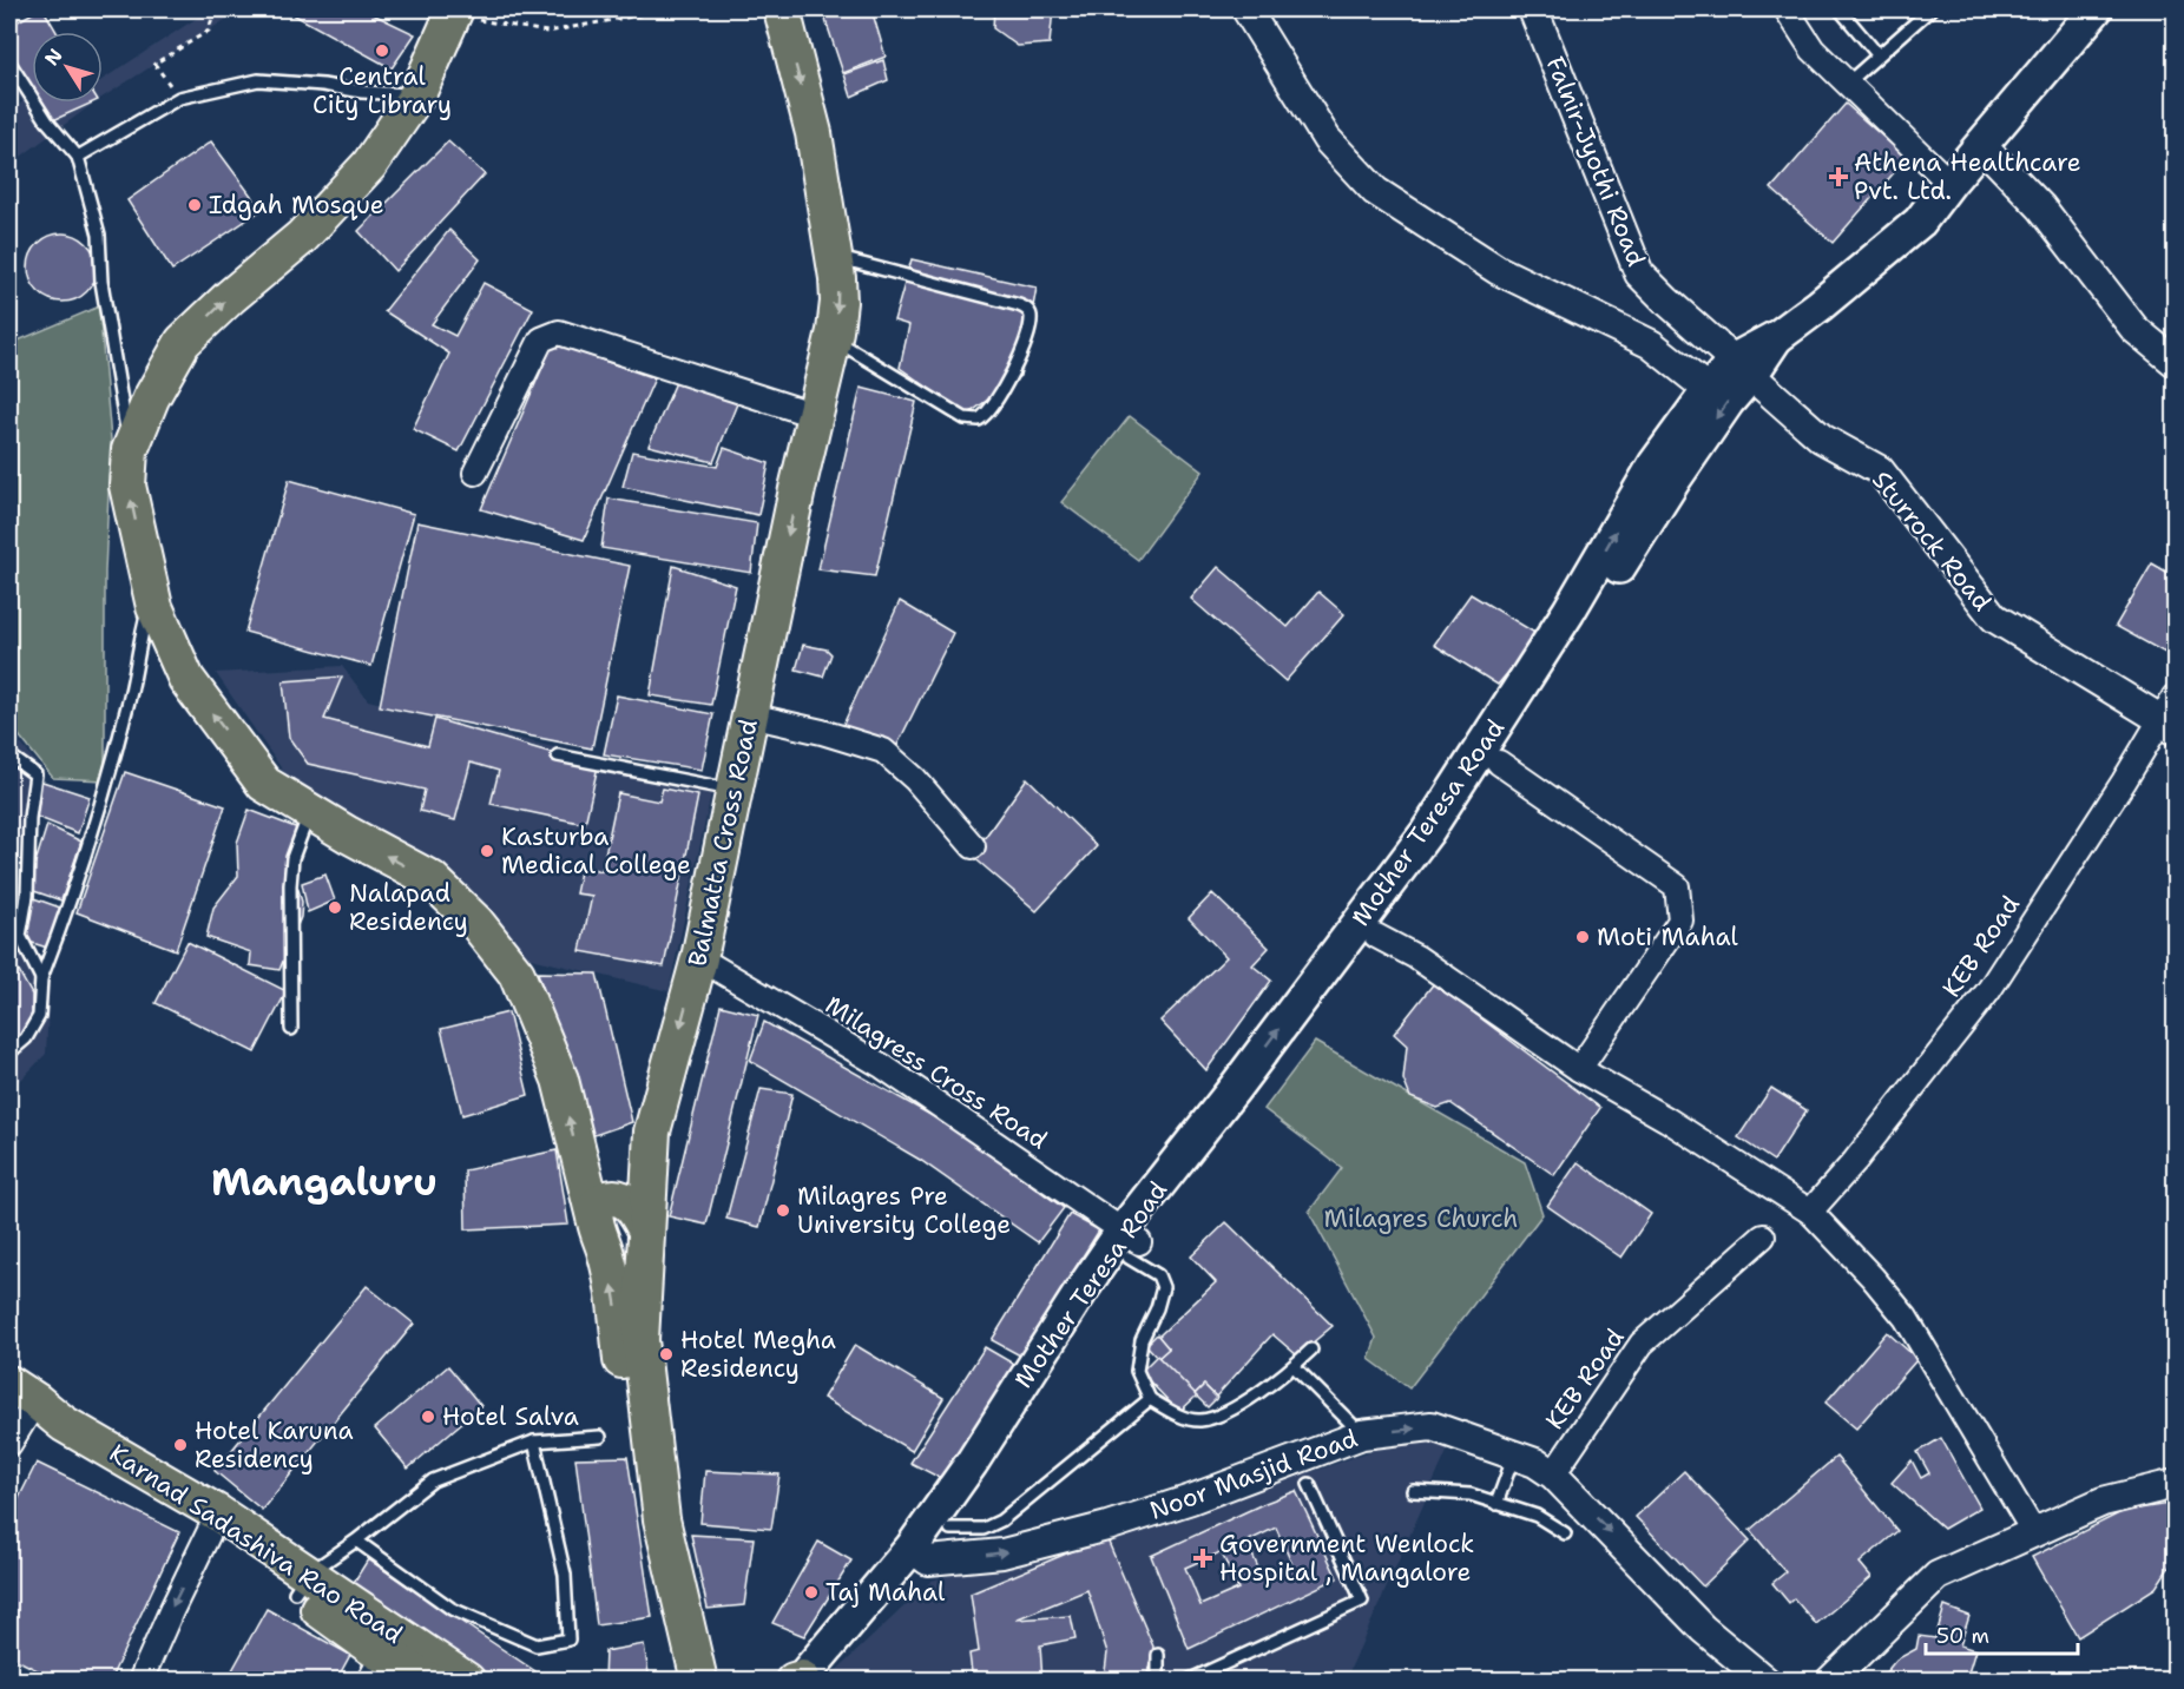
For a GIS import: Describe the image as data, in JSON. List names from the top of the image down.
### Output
{
  "streets": {
    "main road": ["Mother Teresa Road", "Balmatta Cross Road", "Karnad Sadashiva Rao Road"],
    "street": [
      "Falnir-Jyothi Road",
      "Sturrock Road",
      "KEB Road",
      "Milagress Cross Road",
      "Noor Masjid Road"
    ]
  },
  "crossings": [
    ["Falnir-Jyothi Road", "Sturrock Road"],
    ["Falnir-Jyothi Road", "Mother Teresa Road"],
    ["Sturrock Road", "Mother Teresa Road"],
    ["Sturrock Road", "KEB Road"],
    ["Mother Teresa Road", "Milagress Cross Road"],
    ["Mother Teresa Road", "Noor Masjid Road"],
    ["Balmatta Cross Road", "Milagress Cross Road"],
    ["KEB Road", "Noor Masjid Road"]
  ],
  "one_way": ["Balmatta Cross Road", "Noor Masjid Road"],
  "districts": ["Mangaluru"],
  "parks": ["Milagres Church"],
  "places": {
    "other": [
      "Central City Library",
      "Idgah Mosque",
      "Kasturba Medical College",
      "Nalapad Residency",
      "Moti Mahal",
      "Milagres Pre University College",
      "Hotel Megha Residency",
      "Hotel Salva",
      "Hotel Karuna Residency",
      "Taj Mahal"
    ],
    "health": ["Athena Healthcare Pvt. Ltd.", "Government Wenlock Hospital , Mangalore"]
  },
  "scale_bar": "50 m",
  "north": "top left"
}
